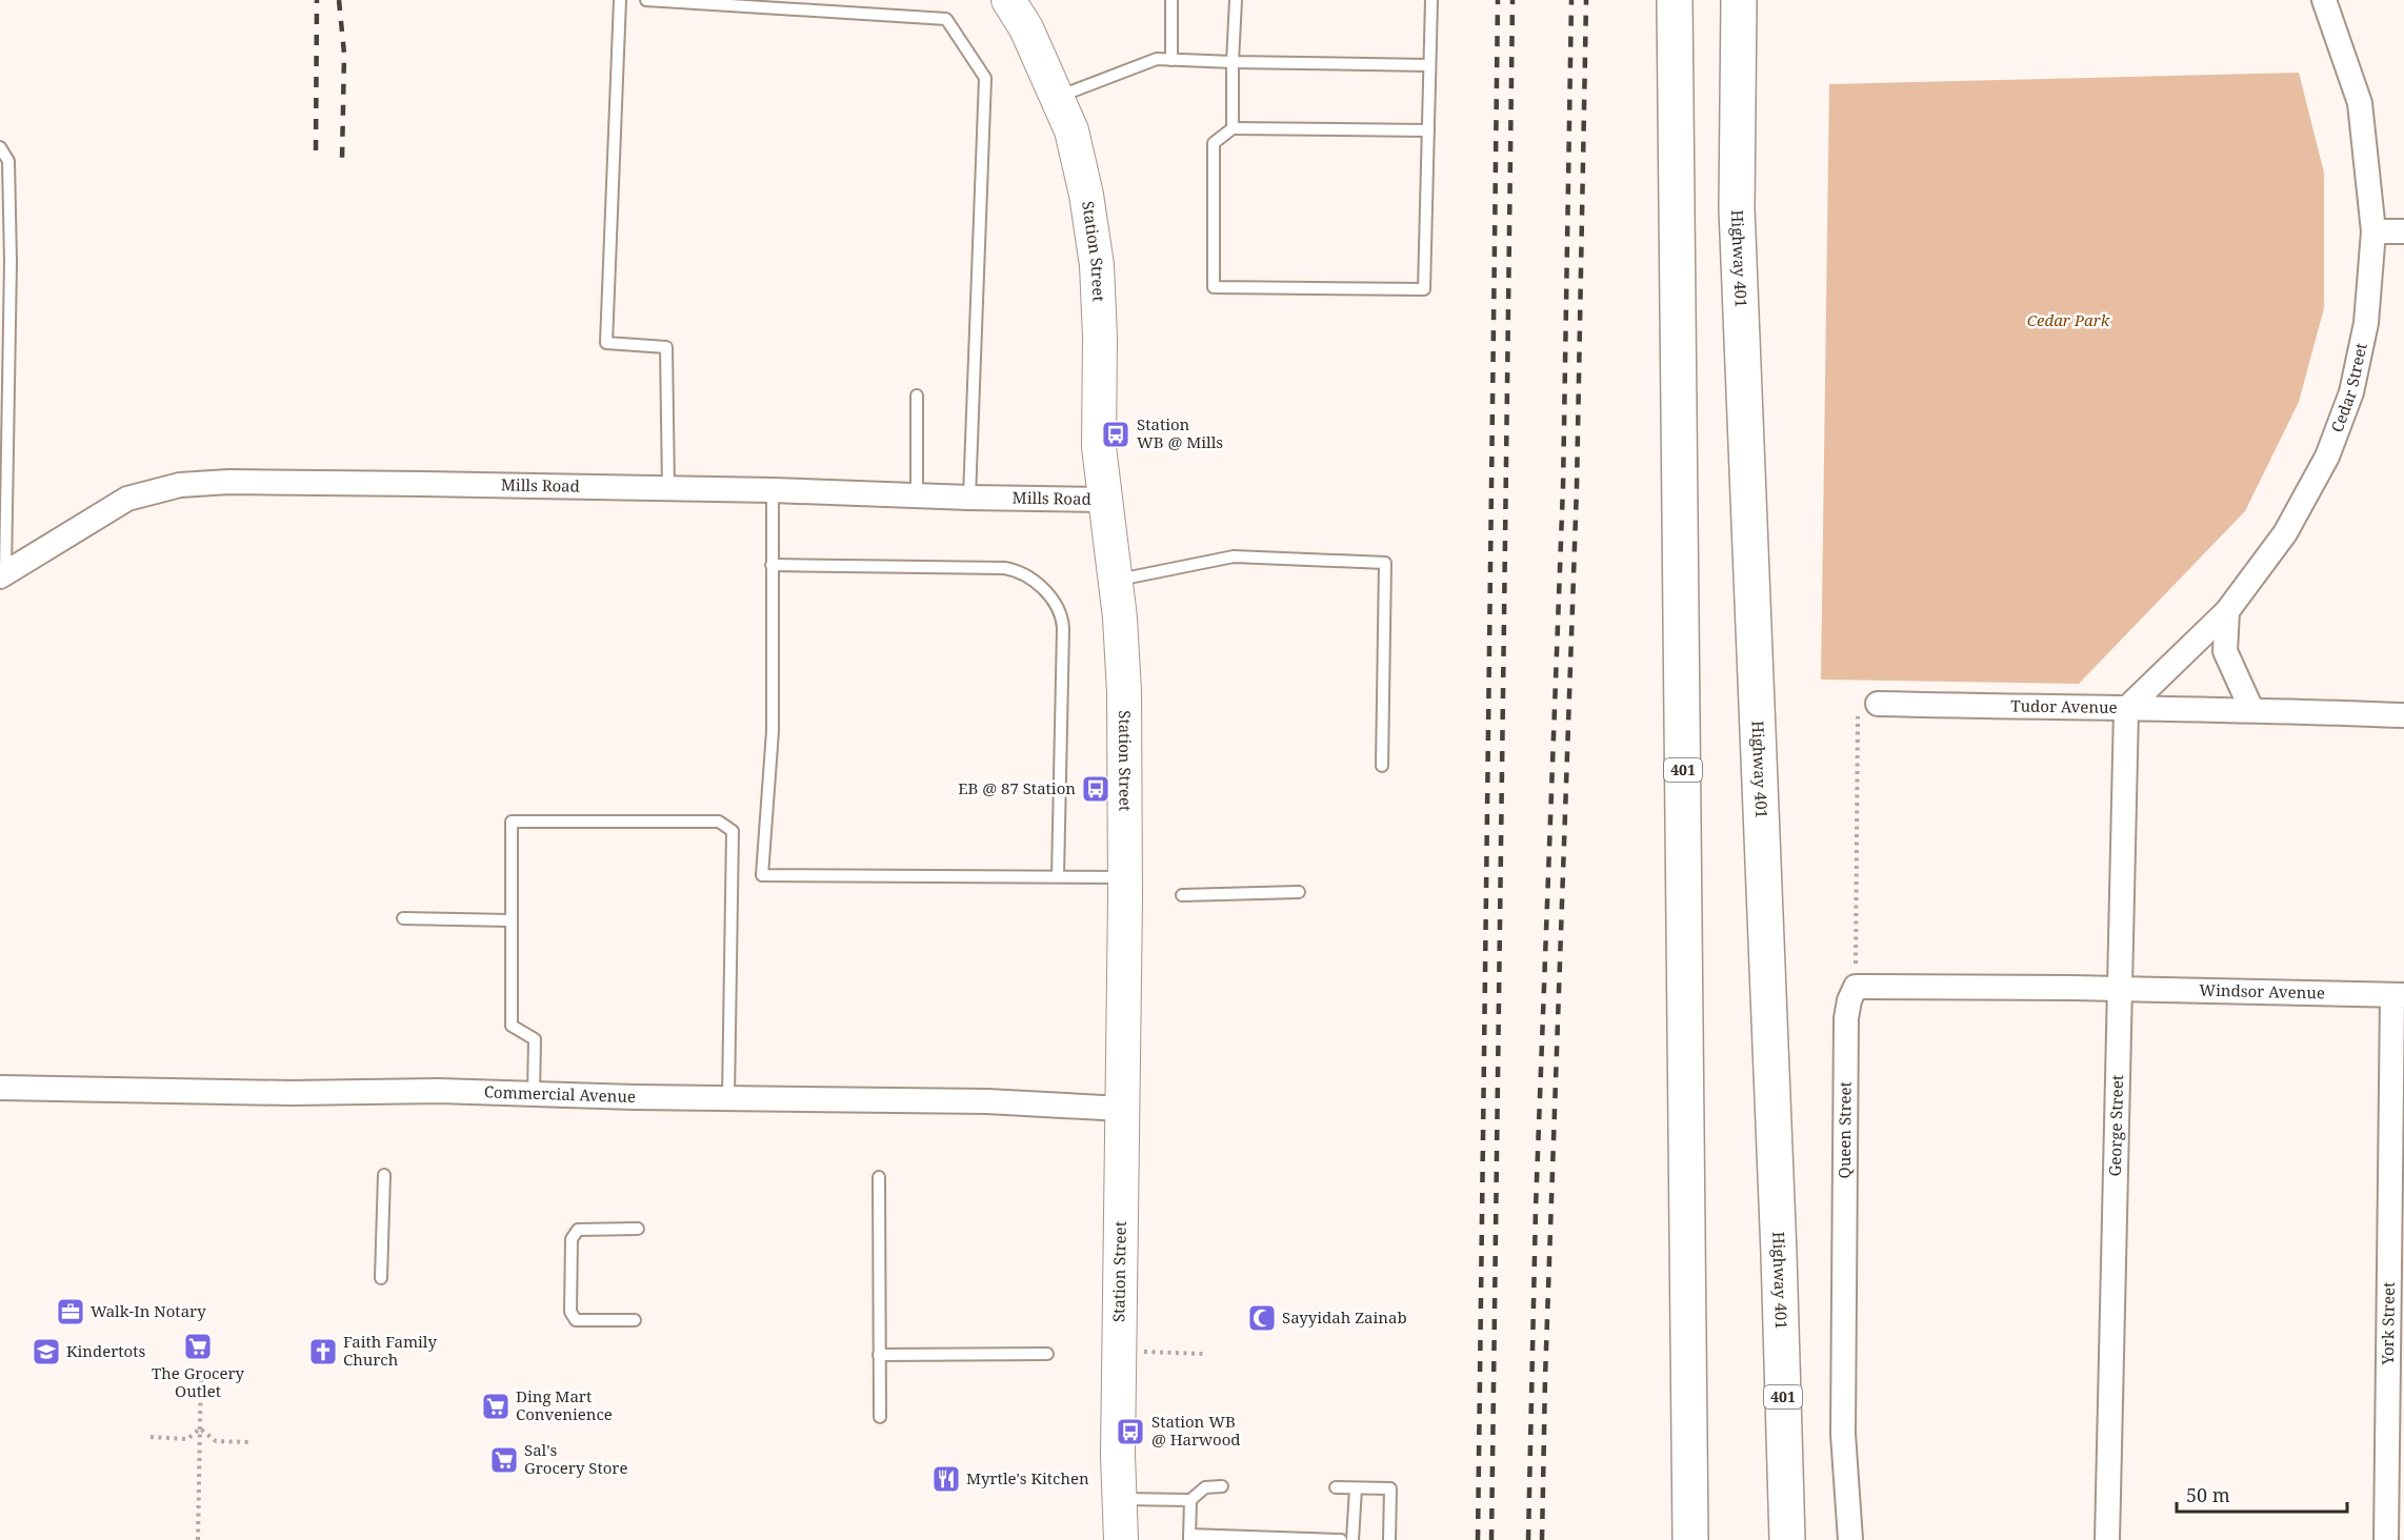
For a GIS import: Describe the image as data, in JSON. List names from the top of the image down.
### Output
{
  "streets": {
    "highway": ["Highway 401", "401"],
    "street": [
      "Station Street",
      "Cedar Street",
      "Mills Road",
      "Tudor Avenue",
      "Windsor Avenue",
      "Commercial Avenue",
      "George Street",
      "Queen Street",
      "York Street"
    ]
  },
  "crossings": [
    ["Station Street", "Mills Road"],
    ["Station Street", "Commercial Avenue"],
    ["Cedar Street", "Tudor Avenue"],
    ["Cedar Street", "George Street"],
    ["Tudor Avenue", "George Street"],
    ["Windsor Avenue", "George Street"],
    ["Windsor Avenue", "York Street"]
  ],
  "parks": ["Cedar Park"],
  "places": {
    "bus stop": ["Station WB @ Mills", "EB @ 87 Station", "Station WB @ Harwood"],
    "office": ["Walk-In Notary"],
    "mosque": ["Sayyidah Zainab"],
    "supermarket": ["The Grocery Outlet", "Ding Mart Convenience", "Sal's Grocery Store"],
    "school or university": ["Kindertots"],
    "church": ["Faith Family Church"],
    "restaurant": ["Myrtle's Kitchen"]
  },
  "scale_bar": "50 m"
}
